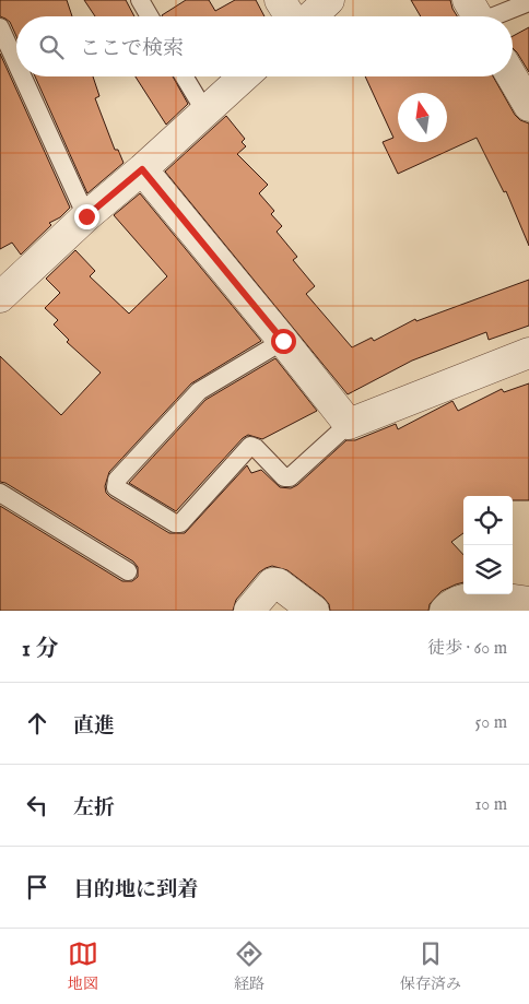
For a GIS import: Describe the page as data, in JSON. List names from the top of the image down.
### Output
{
  "north": "top",
  "page": {
    "search": "ここで検索",
    "heading": ["1 分", "徒歩 · 60 m"],
    "list": [
      ["直進", "50 m"],
      ["左折", "10 m"],
      "目的地に到着"
    ],
    "nav": ["地図", "経路", "保存済み"]
  }
}
